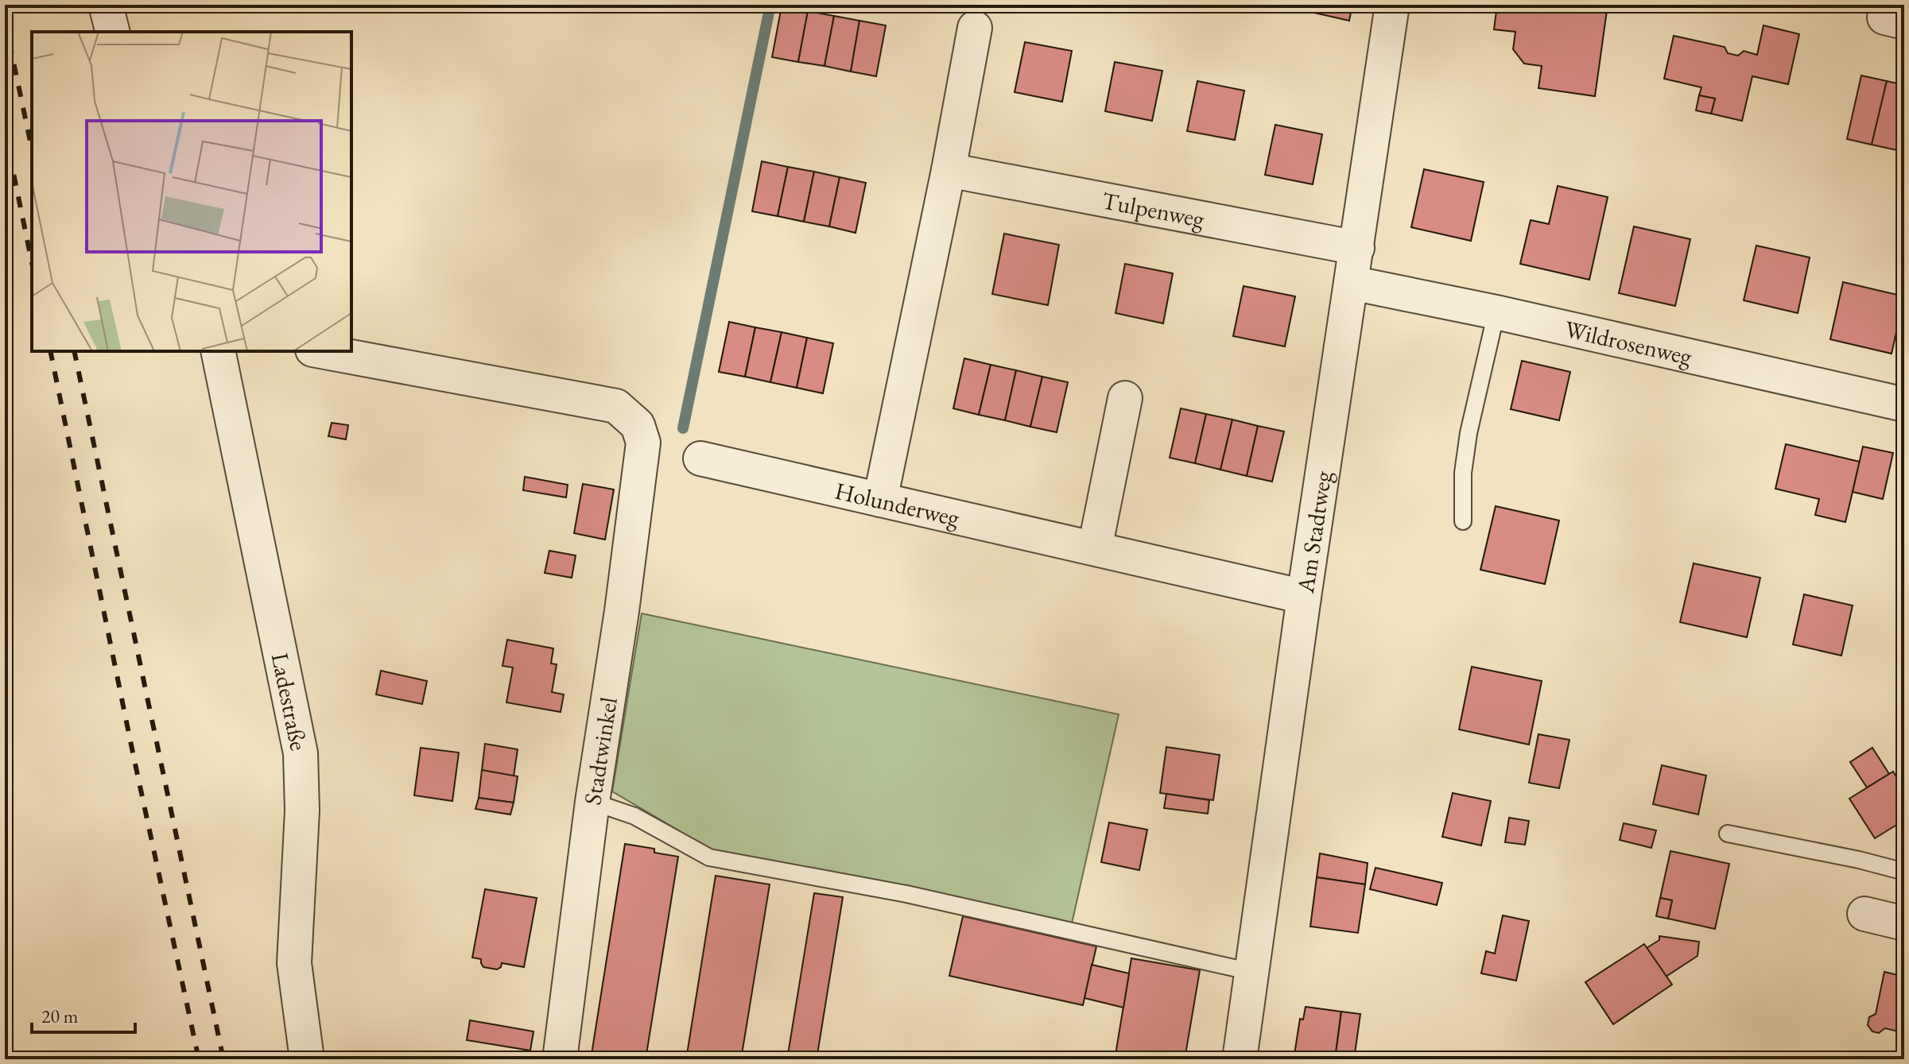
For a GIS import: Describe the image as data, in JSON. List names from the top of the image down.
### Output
{
  "streets": {
    "street": [
      "Tulpenweg",
      "Wildrosenweg",
      "Holunderweg",
      "Am Stadtweg",
      "Ladestraße",
      "Stadtwinkel"
    ]
  },
  "crossings": [
    ["Tulpenweg", "Am Stadtweg"],
    ["Wildrosenweg", "Am Stadtweg"],
    ["Holunderweg", "Am Stadtweg"]
  ],
  "scale_bar": "20 m"
}
